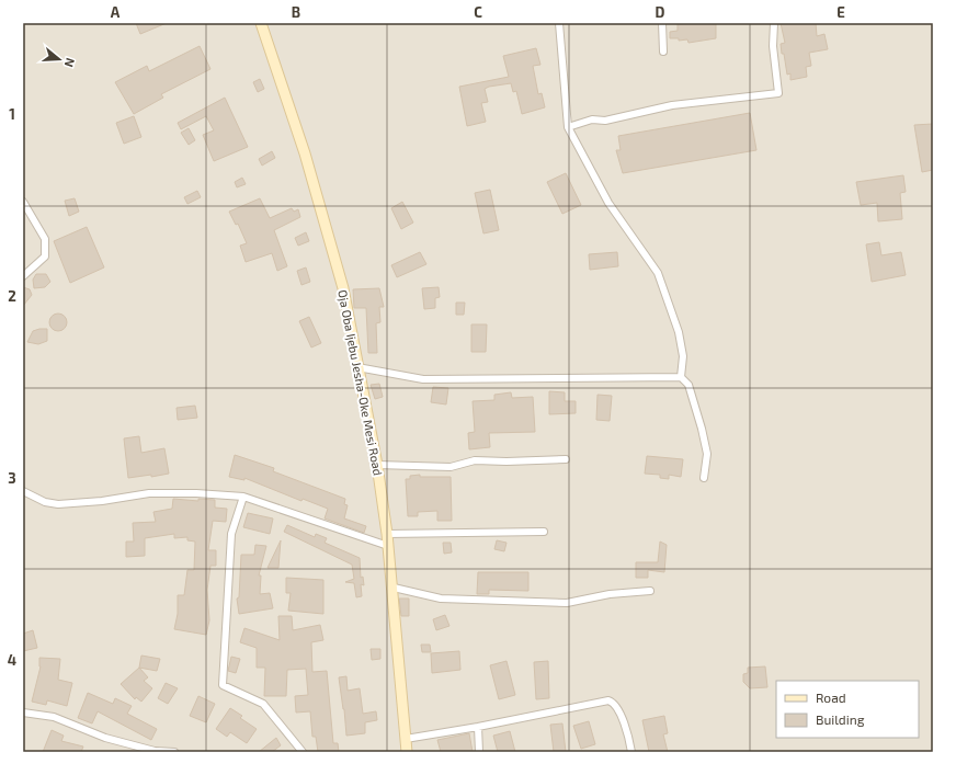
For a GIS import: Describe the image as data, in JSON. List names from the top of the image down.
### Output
{
  "streets": {
    "main road": ["Oja Oba Ijebu Jesha-Oke Mesi Road"]
  },
  "legend": ["Road", "Building"],
  "north": "right",
  "grid": {
    "columns": [
      "A",
      "B",
      "C",
      "D",
      "E"
    ],
    "rows": [
      "1",
      "2",
      "3",
      "4"
    ]
  }
}
